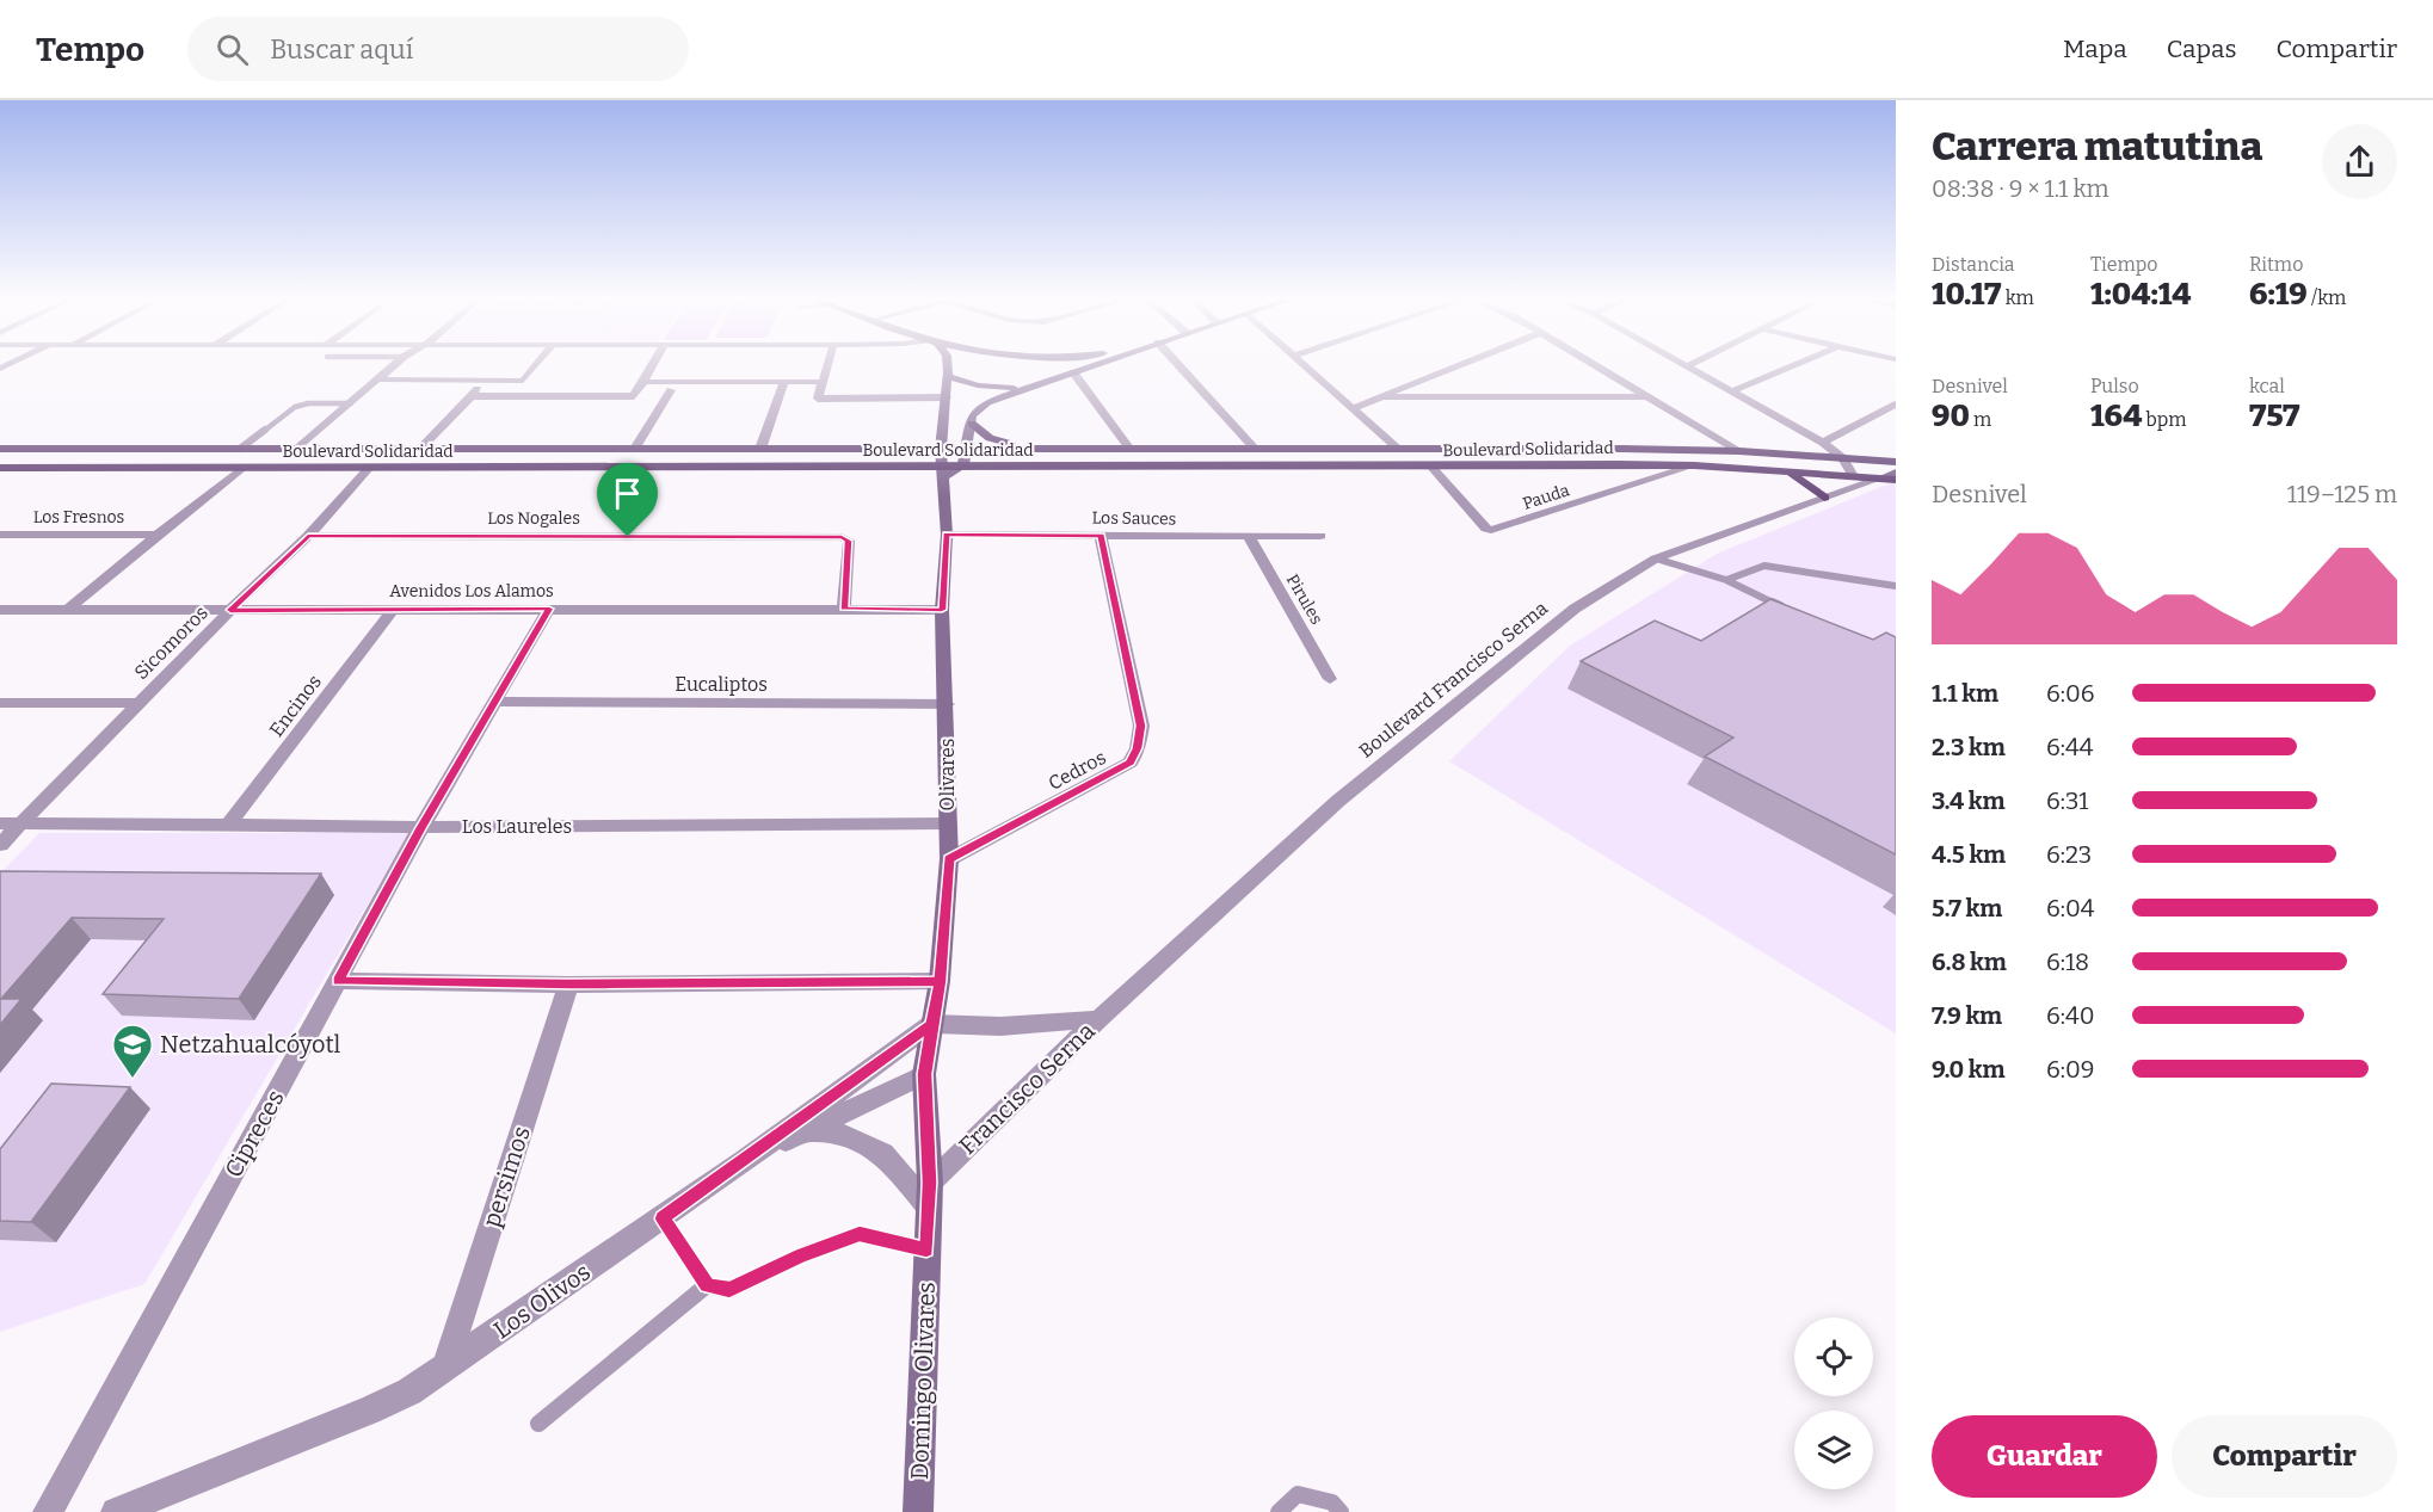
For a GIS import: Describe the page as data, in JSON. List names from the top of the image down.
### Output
{
  "streets": {
    "main road": [
      "Boulevard Solidaridad",
      "Boulevard Francisco Serna",
      "Olivares",
      "Domingo Olivares"
    ],
    "street": [
      "Pauda",
      "Los Fresnos",
      "Los Nogales",
      "Los Sauces",
      "Avenidos Los Alamos",
      "Pirules",
      "Sicomoros",
      "Eucaliptos",
      "Encinos",
      "Cedros",
      "Los Laureles",
      "Francisco Serna",
      "Cipreces",
      "persimos",
      "Los Olivos"
    ]
  },
  "crossings": [
    ["Boulevard Solidaridad", "Pauda"],
    ["Boulevard Solidaridad", "Sicomoros"],
    ["Boulevard Solidaridad", "Boulevard Francisco Serna"],
    ["Boulevard Solidaridad", "Olivares"],
    ["Los Nogales", "Avenidos Los Alamos"],
    ["Los Nogales", "Sicomoros"],
    ["Los Sauces", "Pirules"],
    ["Los Sauces", "Cedros"],
    ["Los Sauces", "Olivares"],
    ["Avenidos Los Alamos", "Sicomoros"],
    ["Avenidos Los Alamos", "Encinos"],
    ["Avenidos Los Alamos", "Olivares"],
    ["Avenidos Los Alamos", "Cipreces"],
    ["Sicomoros", "Los Laureles"],
    ["Boulevard Francisco Serna", "Francisco Serna"],
    ["Eucaliptos", "Olivares"],
    ["Eucaliptos", "Cipreces"],
    ["Encinos", "Los Laureles"],
    ["Cedros", "Olivares"],
    ["Olivares", "Los Laureles"],
    ["Olivares", "Francisco Serna"],
    ["Olivares", "Los Olivos"],
    ["Olivares", "Domingo Olivares"],
    ["Los Laureles", "Cipreces"],
    ["Francisco Serna", "Los Olivos"],
    ["Francisco Serna", "Domingo Olivares"],
    ["persimos", "Los Olivos"]
  ],
  "places": {
    "school or university": ["Netzahualcóyotl"]
  },
  "page": {
    "header": "Tempo",
    "search": "Buscar aquí",
    "nav": ["Mapa", "Capas", "Compartir"],
    "heading": ["Carrera matutina", "08:38 · 9 × 1.1 km"],
    "stats": [
      ["Distancia", "10.17 km"],
      ["Tiempo", "1:04:14"],
      ["Ritmo", "6:19 /km"],
      ["Desnivel", "90 m"],
      ["Pulso", "164 bpm"],
      ["kcal", "757"]
    ],
    "chart": ["Desnivel", "119–125 m"],
    "list": [
      {
        "name": "1.1 km",
        "note": "6:06"
      },
      {
        "name": "2.3 km",
        "note": "6:44"
      },
      {
        "name": "3.4 km",
        "note": "6:31"
      },
      {
        "name": "4.5 km",
        "note": "6:23"
      },
      {
        "name": "5.7 km",
        "note": "6:04"
      },
      {
        "name": "6.8 km",
        "note": "6:18"
      },
      {
        "name": "7.9 km",
        "note": "6:40"
      },
      {
        "name": "9.0 km",
        "note": "6:09"
      }
    ],
    "buttons": ["Guardar", "Compartir"]
  }
}
